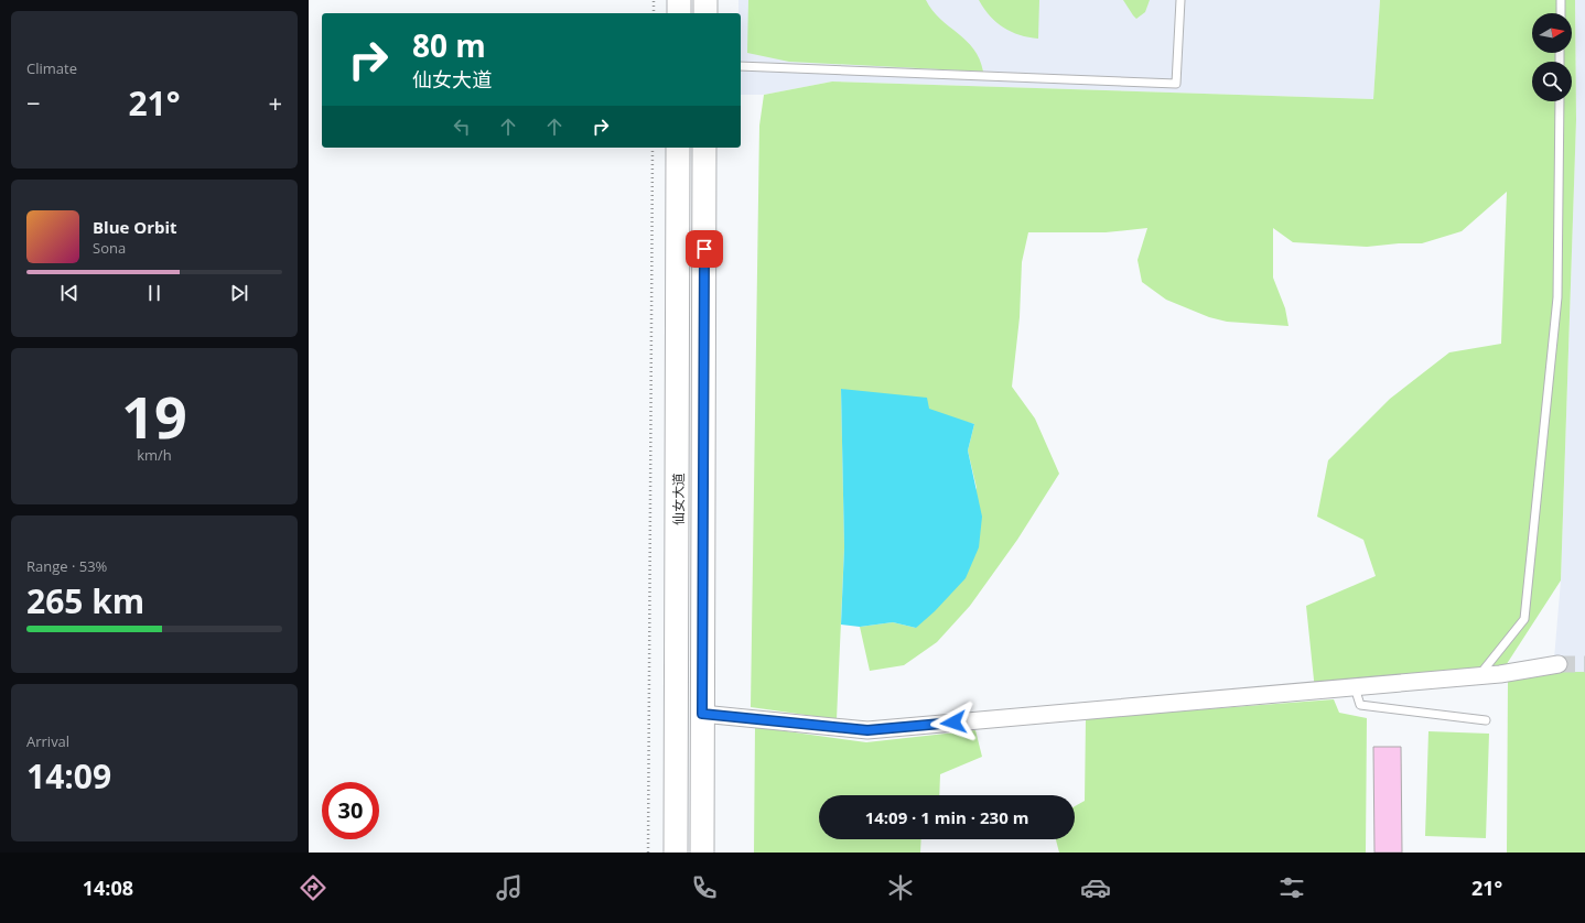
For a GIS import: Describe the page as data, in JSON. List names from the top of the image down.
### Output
{
  "streets": {
    "main road": ["仙女大道"]
  },
  "north": "right",
  "page": {
    "tile": [
      "Climate",
      ["19", "km/h"],
      ["Range · 53%", "265 km"],
      ["Arrival", "14:09"]
    ],
    "turn": ["80 m", "仙女大道"],
    "heat": ["−", "21°", "+"],
    "song": ["Blue Orbit", "Sona"],
    "limit": "30",
    "trip": "14:09 · 1 min · 230 m",
    "tabs": ["14:08", "21°"]
  }
}
